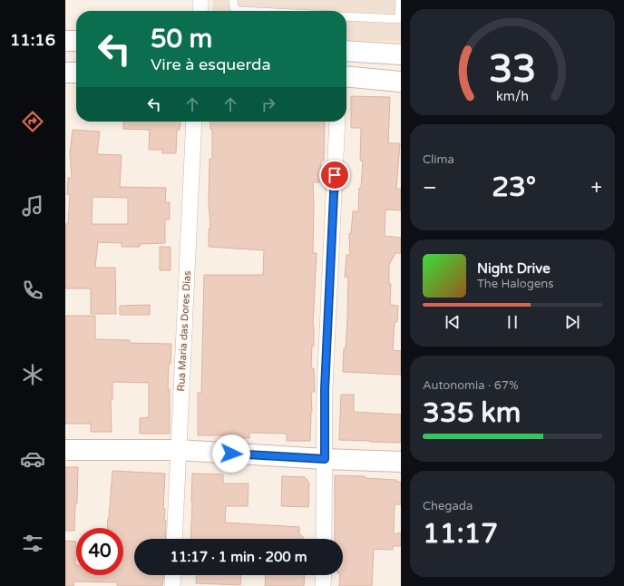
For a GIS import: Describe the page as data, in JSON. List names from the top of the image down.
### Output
{
  "streets": {
    "street": ["Rua Maria das Dores Dias"]
  },
  "page": {
    "tabs": "11:16",
    "turn": ["50 m", "Vire à esquerda"],
    "tile": [
      "Clima",
      ["Autonomia · 67%", "335 km"],
      ["Chegada", "11:17"]
    ],
    "heat": ["−", "23°", "+"],
    "song": ["Night Drive", "The Halogens"],
    "limit": "40",
    "trip": "11:17 · 1 min · 200 m",
    "gauge": ["33", "km/h"]
  }
}
